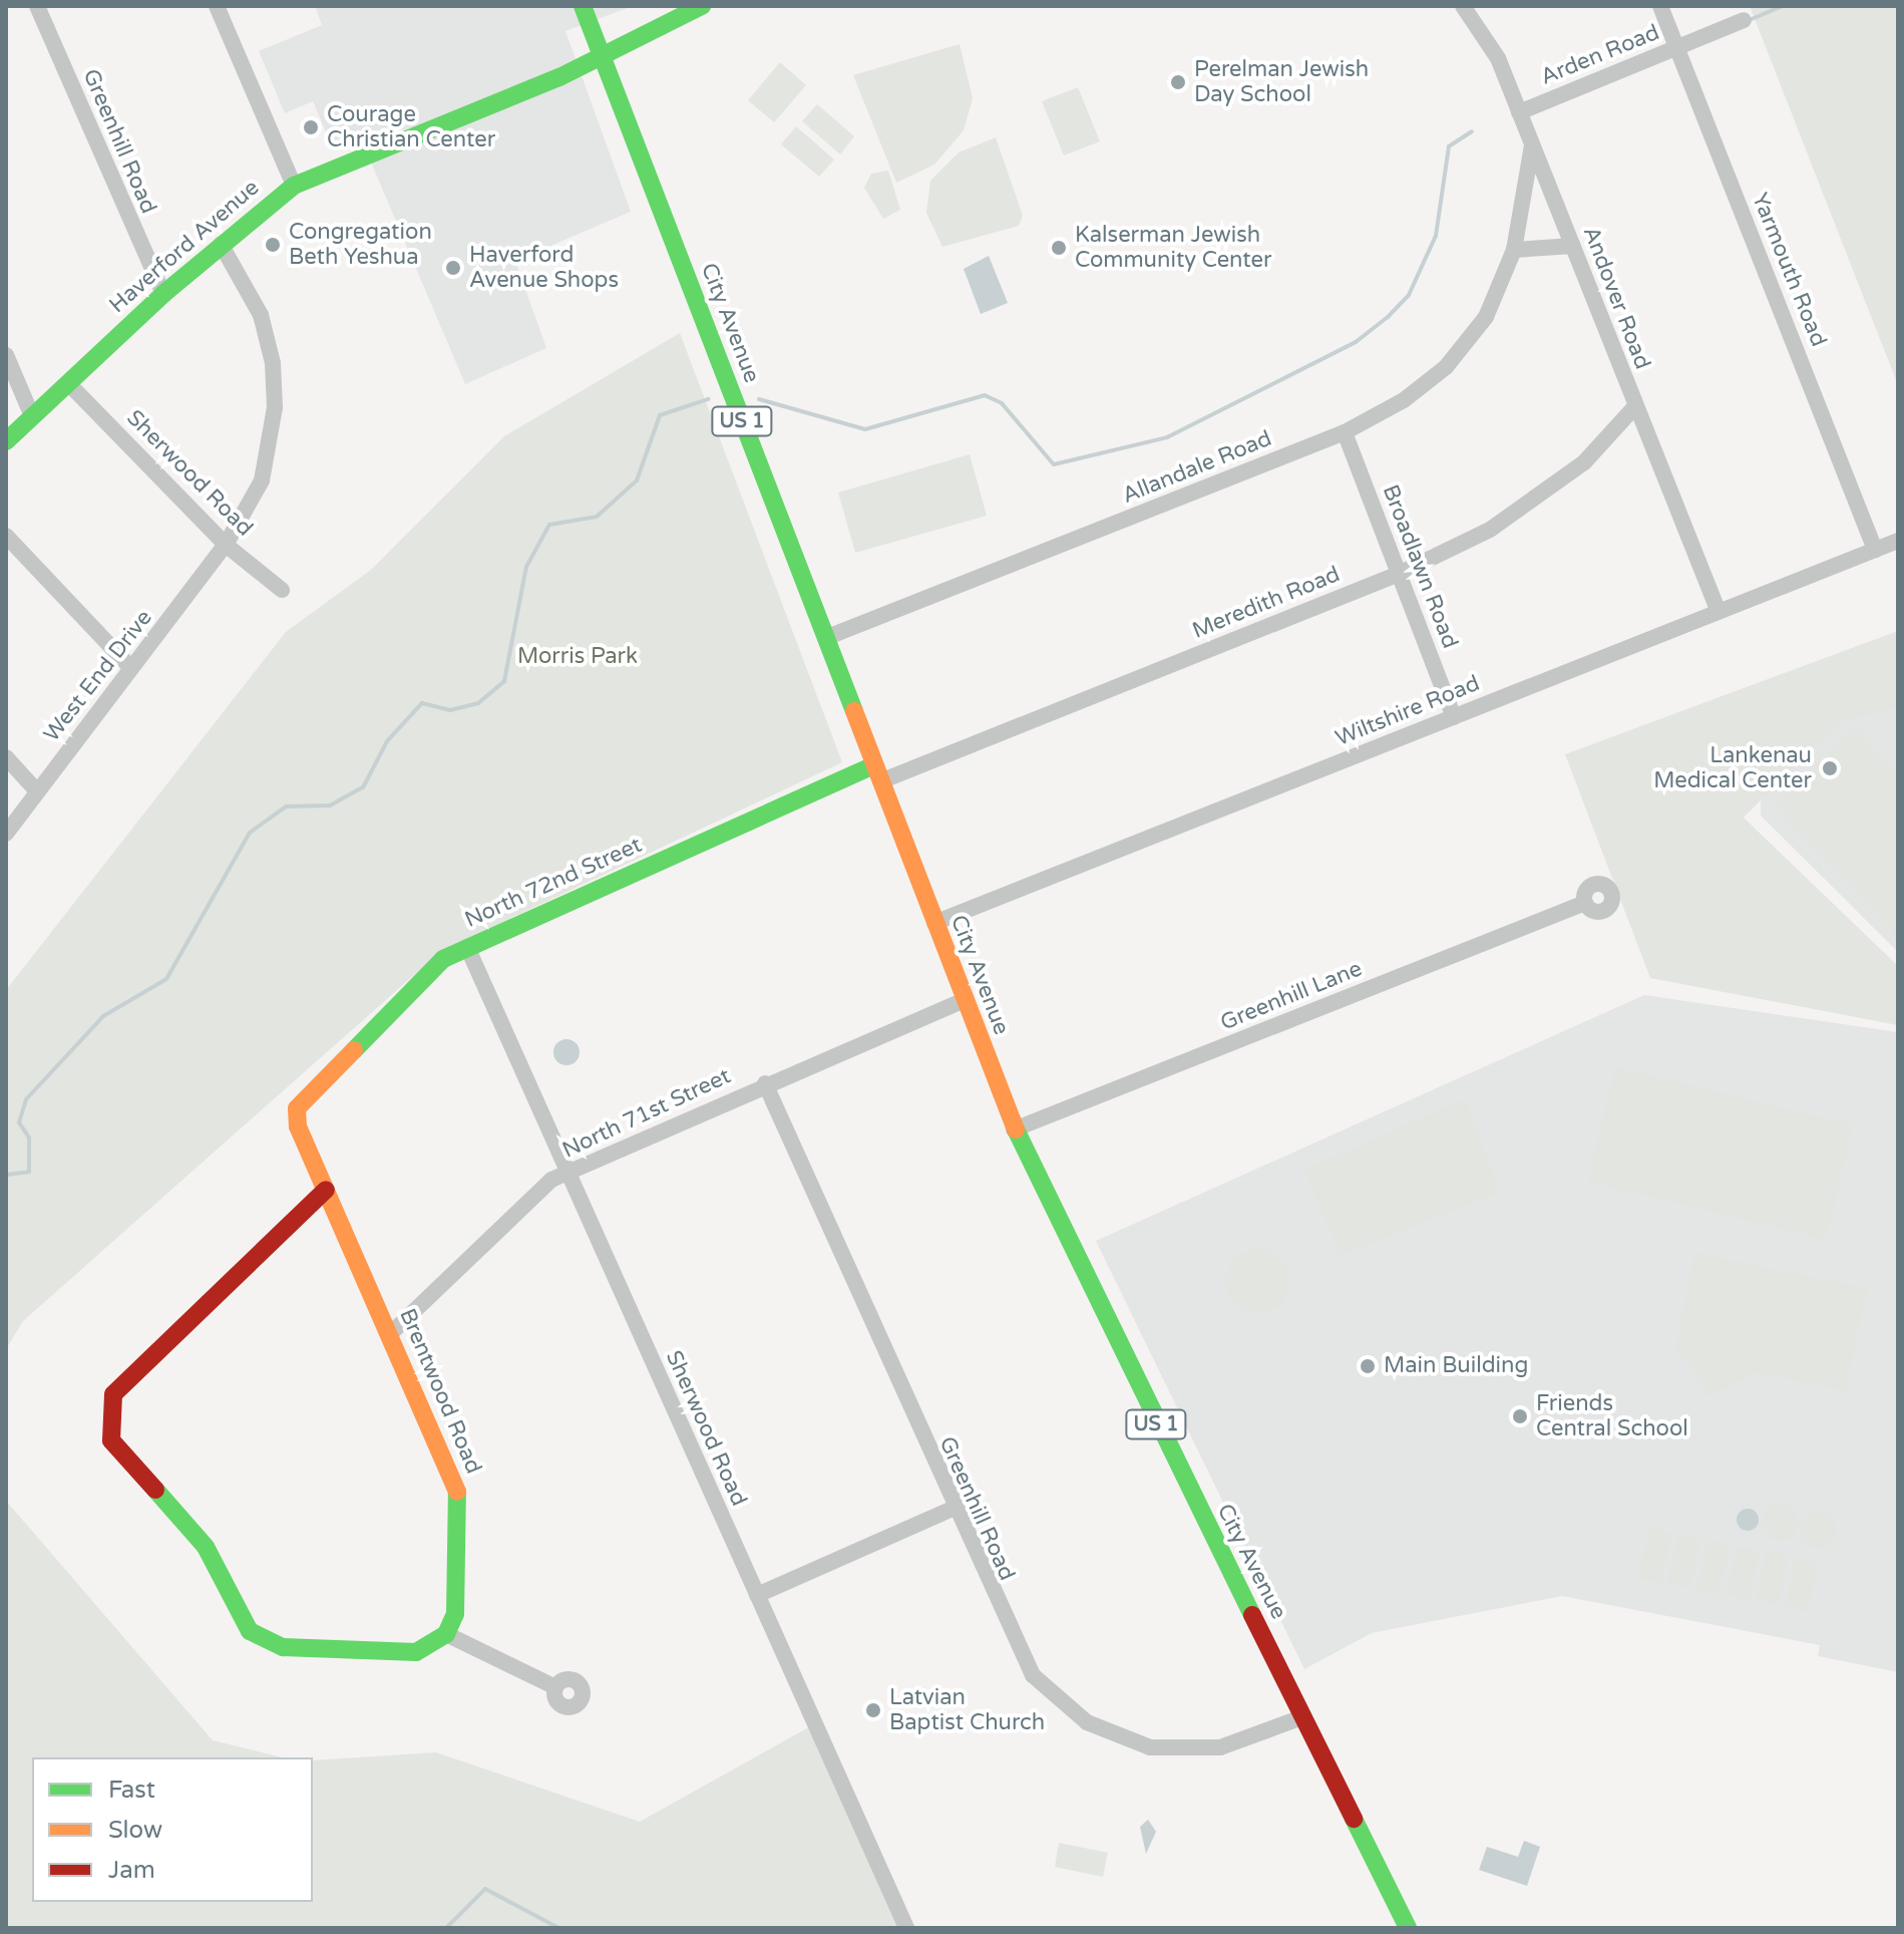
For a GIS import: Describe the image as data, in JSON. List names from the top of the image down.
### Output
{
  "streets": {
    "main road": [
      "Haverford Avenue",
      "City Avenue",
      "US 1",
      "North 72nd Street",
      "Brentwood Road"
    ],
    "street": [
      "Arden Road",
      "Greenhill Road",
      "Yarmouth Road",
      "Andover Road",
      "Allandale Road",
      "Sherwood Road",
      "Broadlawn Road",
      "Meredith Road",
      "West End Drive",
      "Wiltshire Road",
      "Greenhill Lane",
      "North 71st Street"
    ]
  },
  "crossings": [
    ["Arden Road", "Yarmouth Road"],
    ["Arden Road", "Andover Road"],
    ["Greenhill Road", "Haverford Avenue"],
    ["Greenhill Road", "City Avenue"],
    ["Greenhill Road", "North 71st Street"],
    ["Haverford Avenue", "City Avenue"],
    ["Haverford Avenue", "Sherwood Road"],
    ["Yarmouth Road", "Wiltshire Road"],
    ["Andover Road", "Allandale Road"],
    ["Andover Road", "Meredith Road"],
    ["Andover Road", "Wiltshire Road"],
    ["City Avenue", "Allandale Road"],
    ["City Avenue", "Meredith Road"],
    ["City Avenue", "Wiltshire Road"],
    ["City Avenue", "North 72nd Street"],
    ["City Avenue", "Greenhill Lane"],
    ["City Avenue", "North 71st Street"],
    ["Allandale Road", "Broadlawn Road"],
    ["Sherwood Road", "West End Drive"],
    ["Sherwood Road", "North 72nd Street"],
    ["Sherwood Road", "North 71st Street"],
    ["Broadlawn Road", "Meredith Road"],
    ["Broadlawn Road", "Wiltshire Road"],
    ["Meredith Road", "North 72nd Street"],
    ["North 72nd Street", "Brentwood Road"],
    ["North 71st Street", "Brentwood Road"]
  ],
  "parks": ["Morris Park"],
  "places": [
    "Perelman Jewish Day School",
    "Courage Christian Center",
    "Congregation Beth Yeshua",
    "Kalserman Jewish Community Center",
    "Haverford Avenue Shops",
    "Lankenau Medical Center",
    "Main Building",
    "Friends Central School",
    "Latvian Baptist Church"
  ],
  "legend": ["Fast", "Slow", "Jam"]
}
